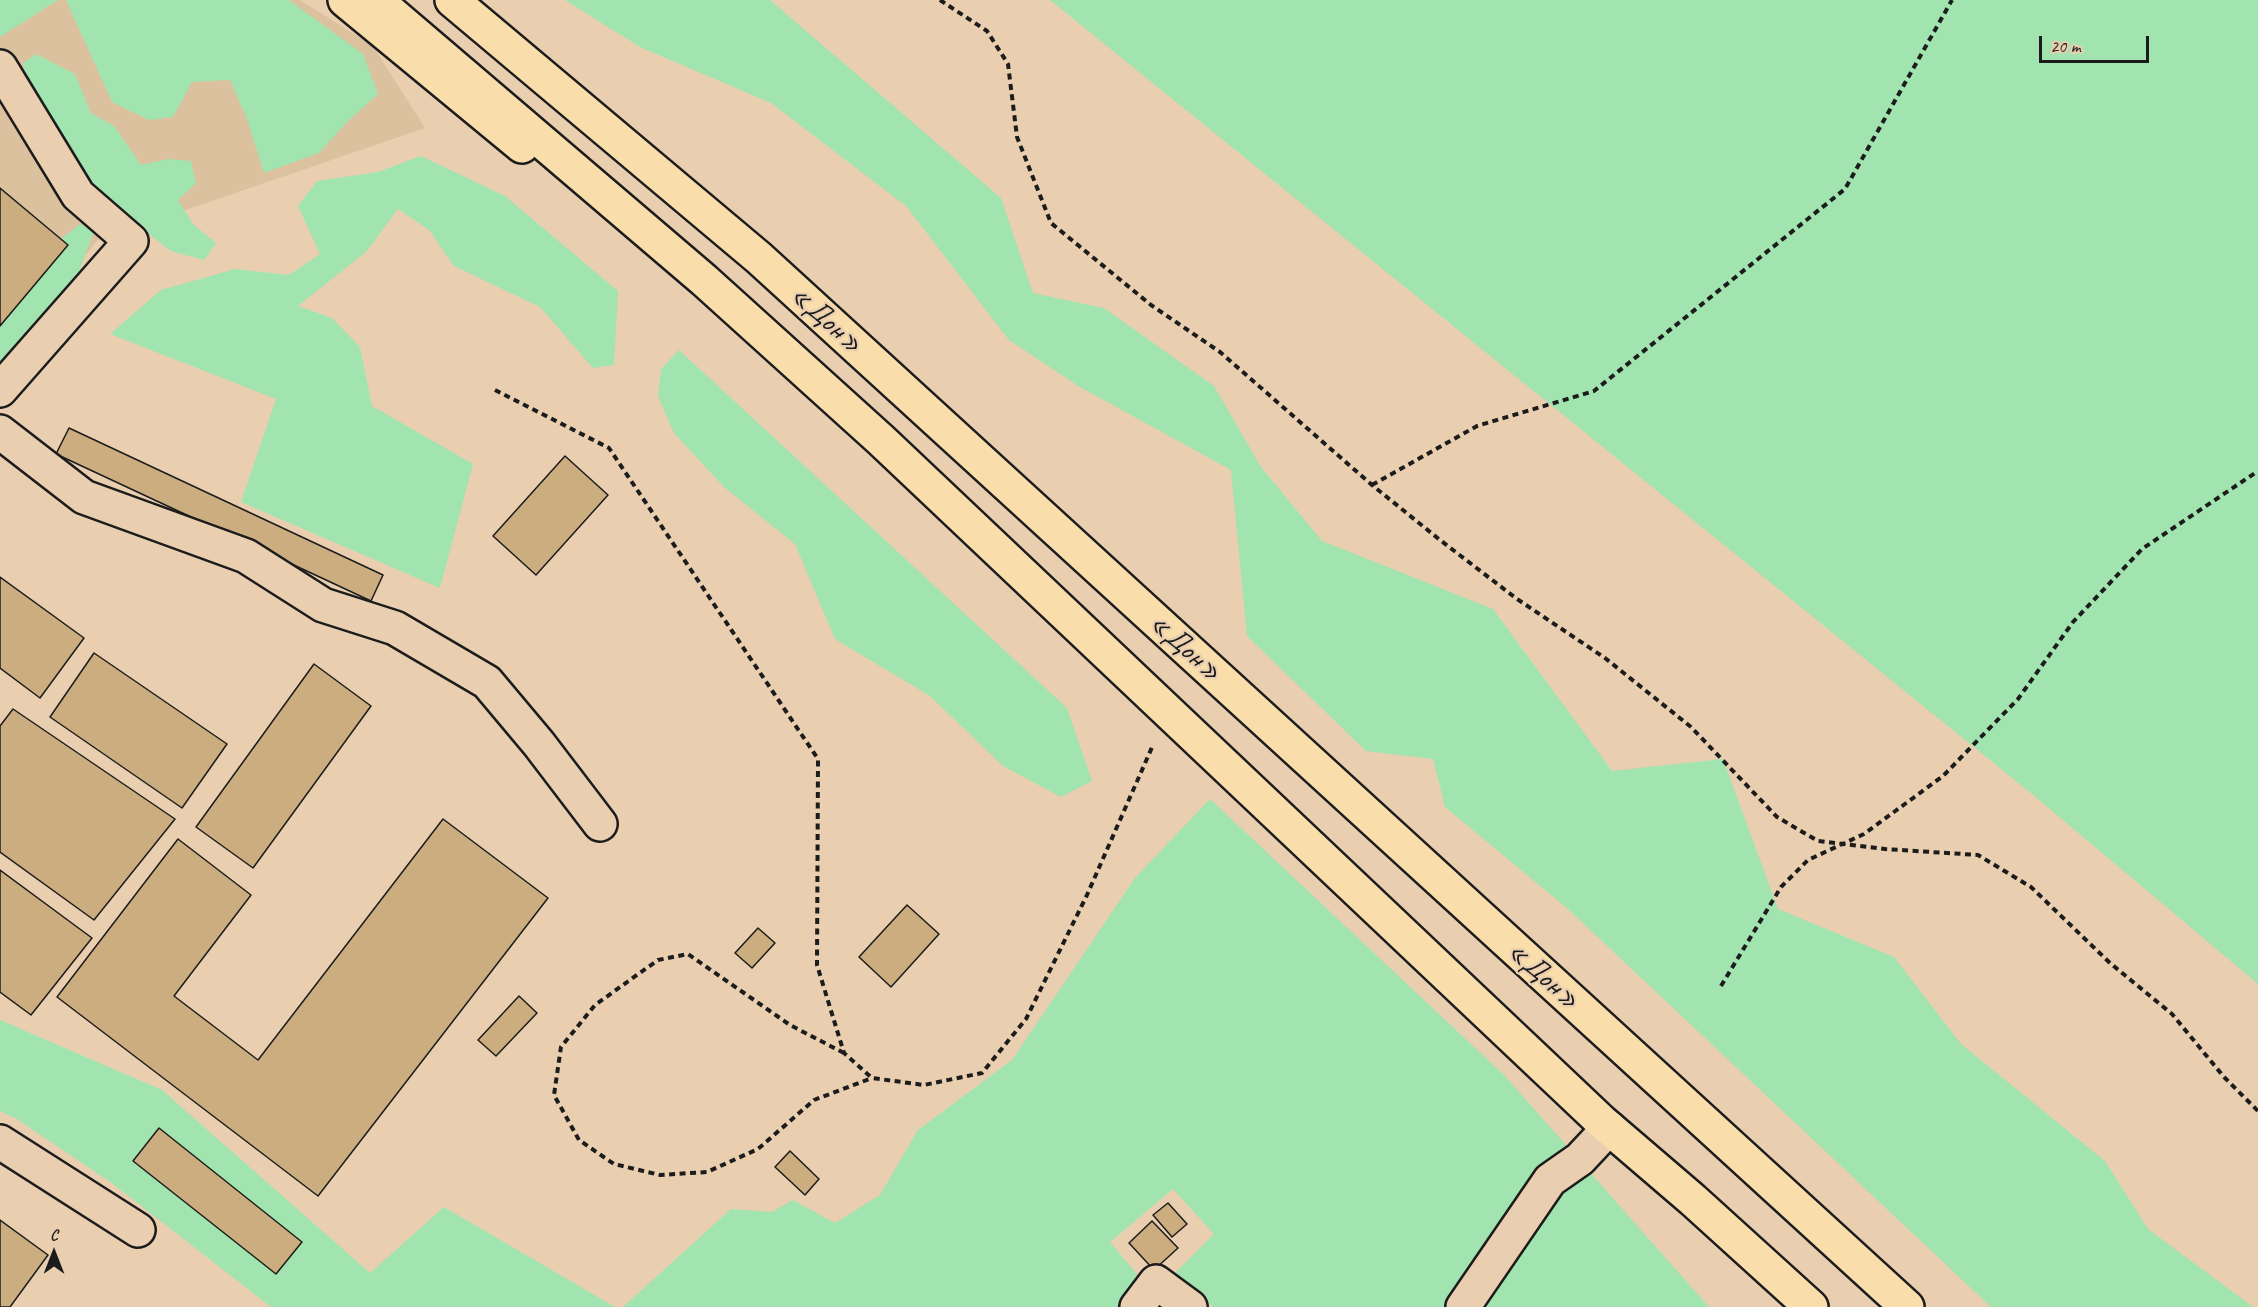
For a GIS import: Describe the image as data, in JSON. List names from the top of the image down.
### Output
{
  "streets": {
    "main road": ["«Дон»"]
  },
  "scale_bar": "20 m",
  "north": "top"
}
